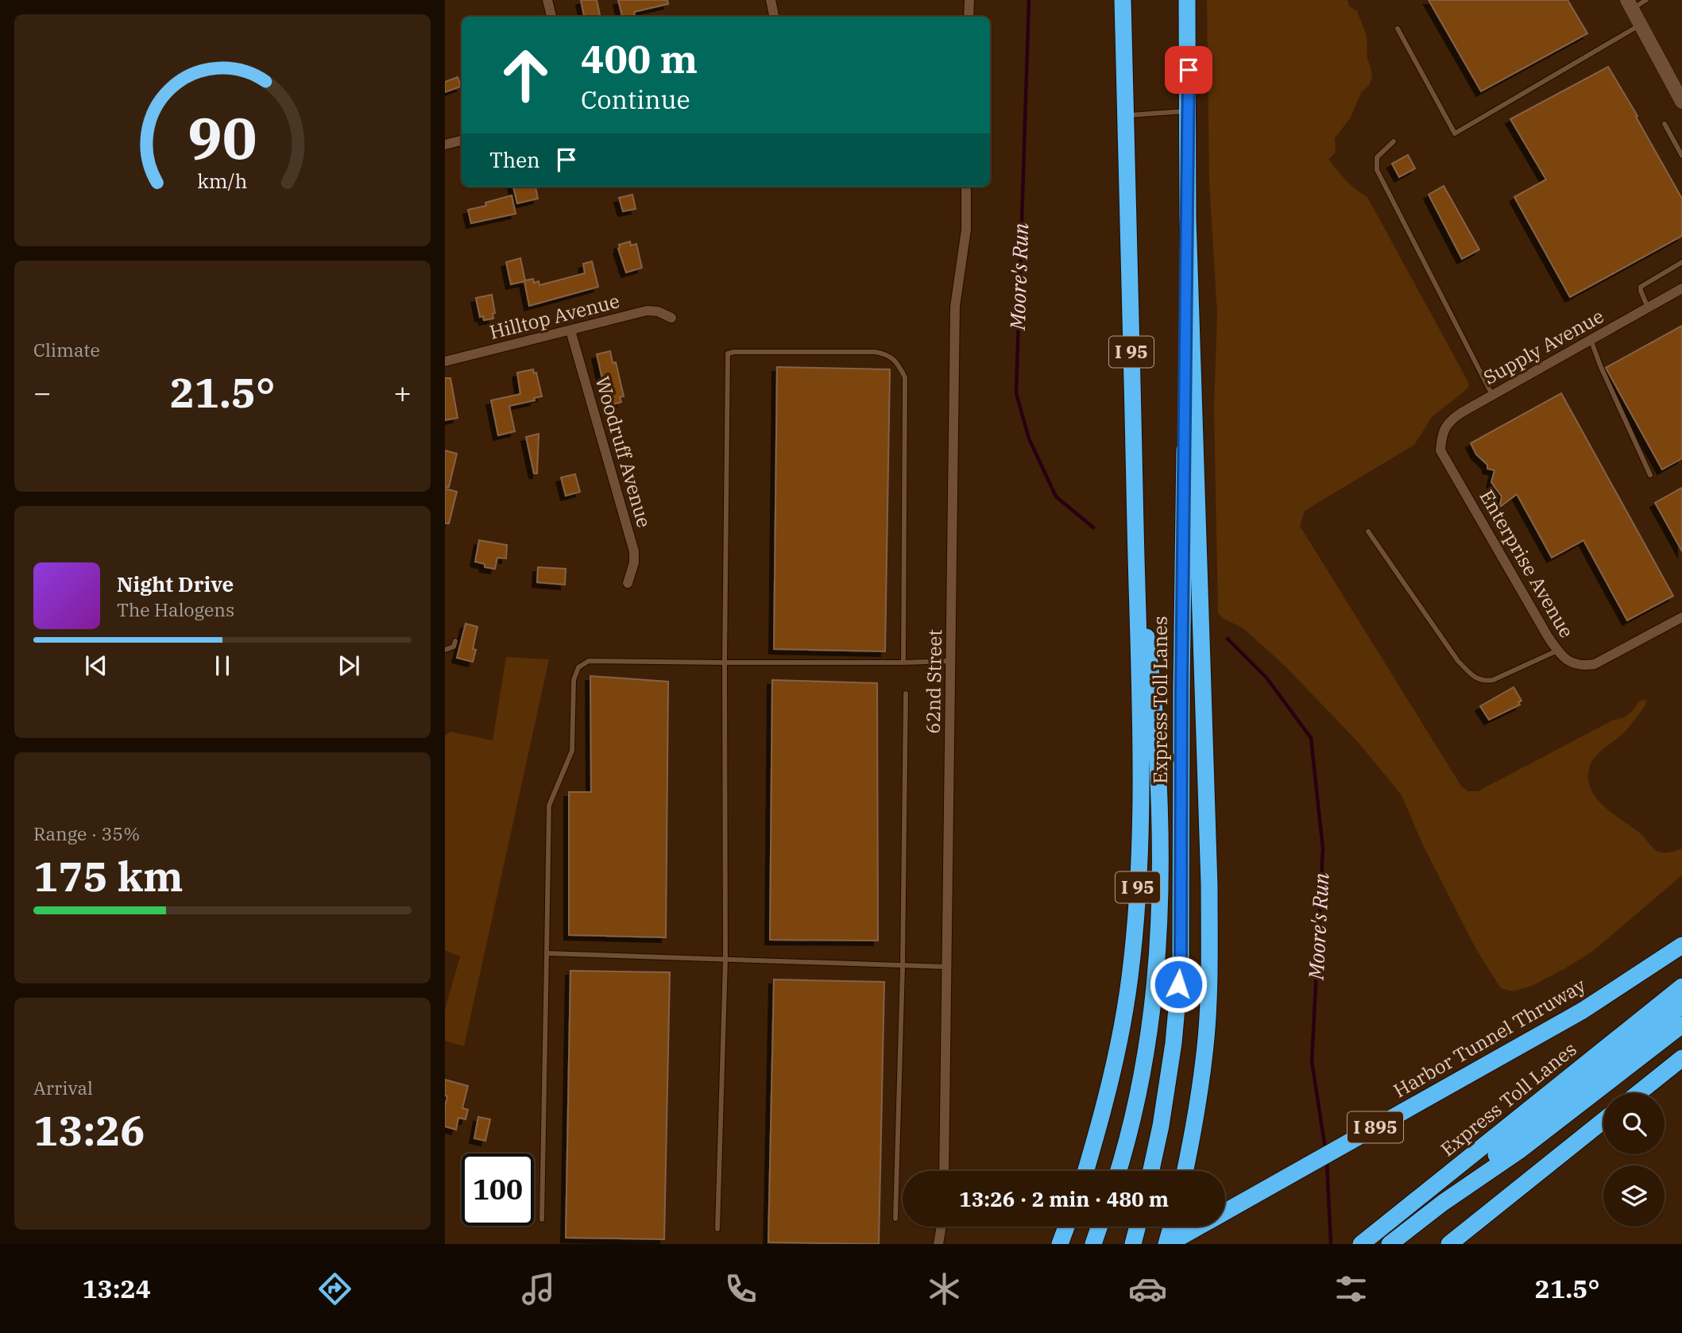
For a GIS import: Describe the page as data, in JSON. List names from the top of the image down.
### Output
{
  "streets": {
    "highway": [
      "I 95",
      "Express Toll Lanes",
      "Harbor Tunnel Thruway",
      "I 895"
    ],
    "street": [
      "Hilltop Avenue",
      "Supply Avenue",
      "Woodruff Avenue",
      "Enterprise Avenue",
      "62nd Street"
    ]
  },
  "crossings": [
    ["Hilltop Avenue", "Woodruff Avenue"],
    ["Supply Avenue", "Enterprise Avenue"],
    ["I 95", "Express Toll Lanes"]
  ],
  "water": ["Moore's Run"],
  "page": {
    "turn": ["400 m", "Continue"],
    "then": "Then",
    "tile": [
      "Climate",
      ["Range · 35%", "175 km"],
      ["Arrival", "13:26"]
    ],
    "heat": ["−", "21.5°", "+"],
    "song": ["Night Drive", "The Halogens"],
    "limit": "100",
    "trip": "13:26 · 2 min · 480 m",
    "tabs": ["13:24", "21.5°"],
    "gauge": ["90", "km/h"]
  }
}
